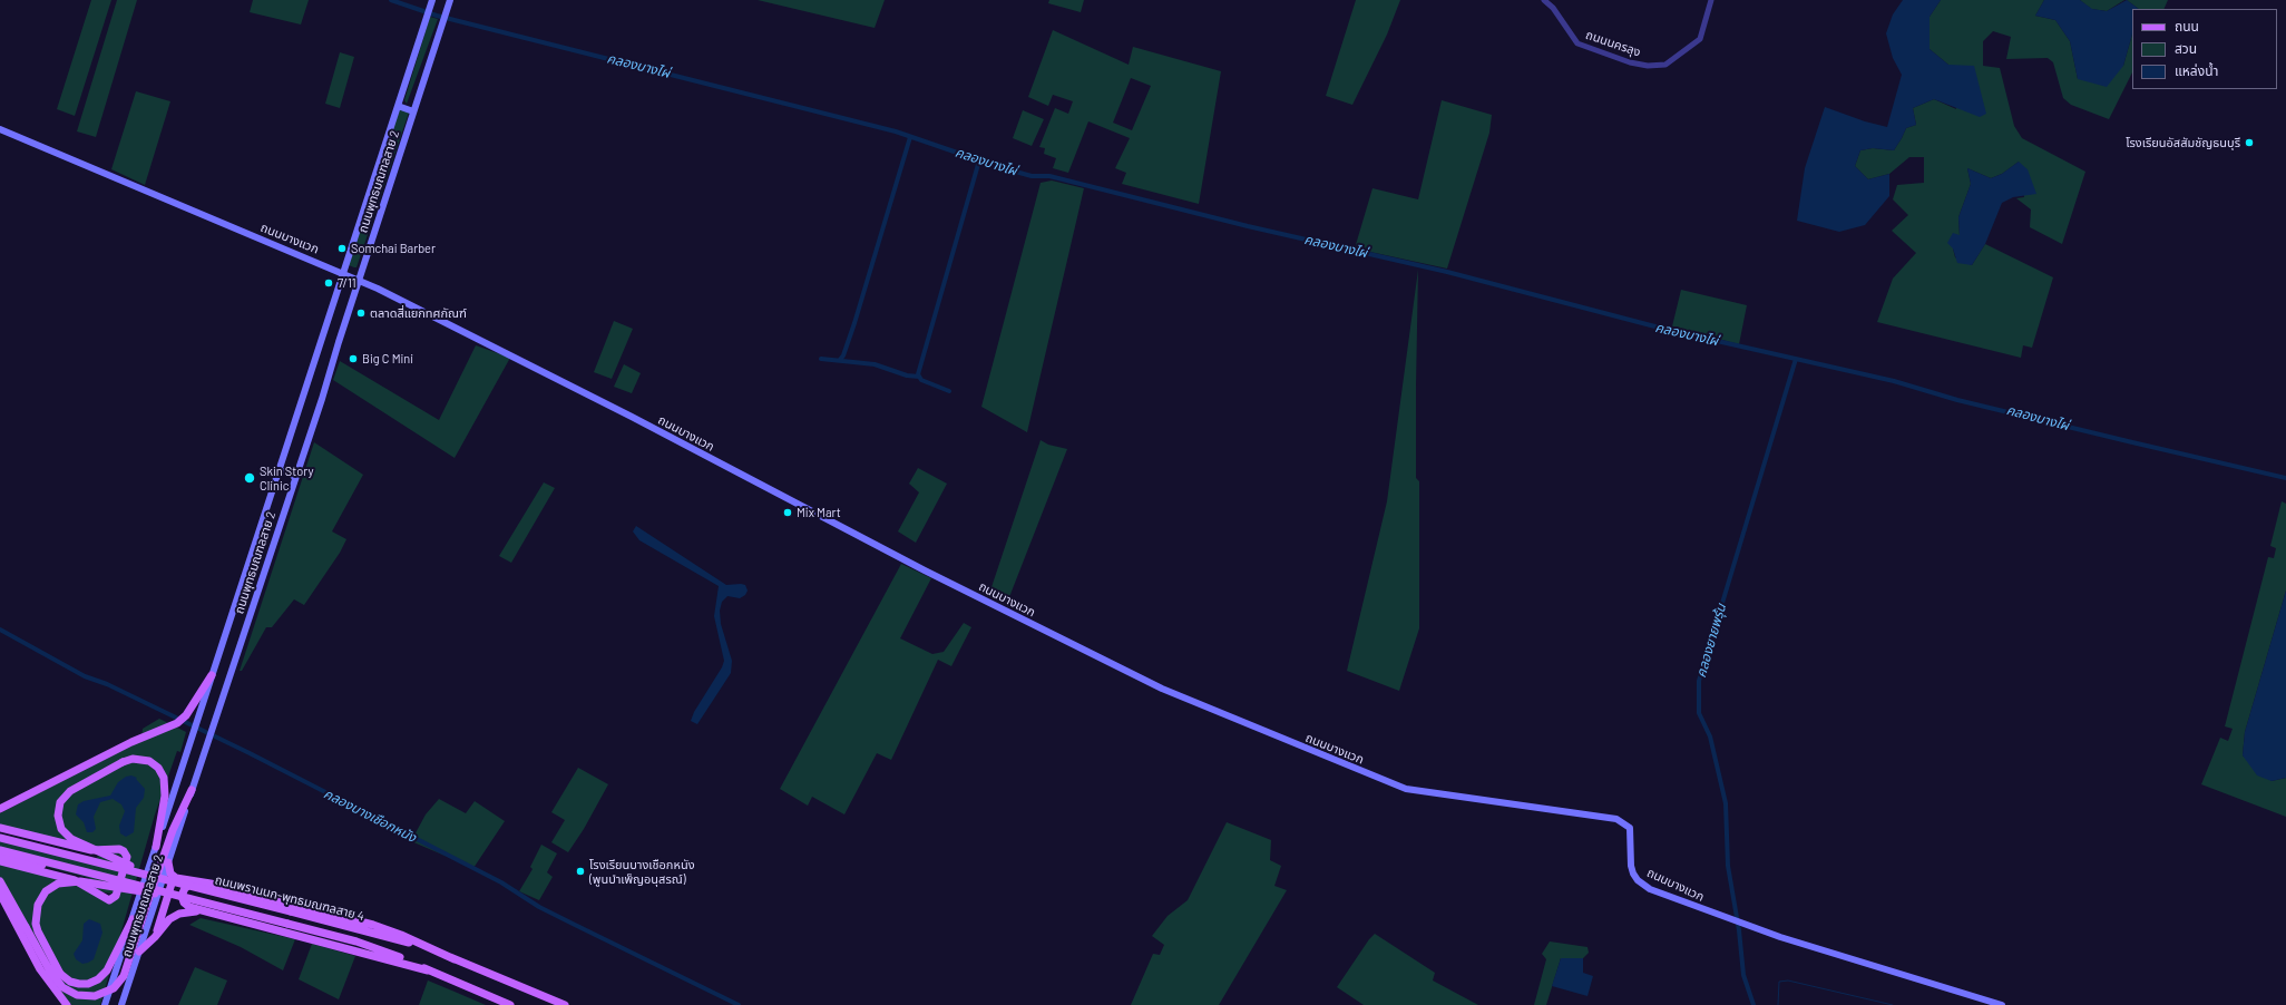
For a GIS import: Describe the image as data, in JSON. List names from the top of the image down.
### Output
{
  "streets": {
    "main road": ["ถนนพุทธมณฑลสาย 2", "ถนนบางแวก", "ถนนพรานนก-พุทธมณฑลสาย 4"],
    "street": ["ถนนนครลุง"]
  },
  "crossings": [
    ["ถนนพุทธมณฑลสาย 2", "ถนนบางแวก"]
  ],
  "water": ["คลองบางไผ่", "คลองยายพรุ้น", "คลองบางเชือกหนัง"],
  "places": [
    "โรงเรียนอัสสัมชัญธนบุรี",
    "Somchai Barber",
    "7/11",
    "ตลาดสี่แยกทศกัณฑ์",
    "Big C Mini",
    "Skin Story Clinic",
    "Mix Mart",
    "โรงเรียนบางเชือกหนัง (พูนบำเพ็ญอนุสรณ์)"
  ],
  "legend": ["ถนน", "สวน", "แหล่งน้ำ"]
}
